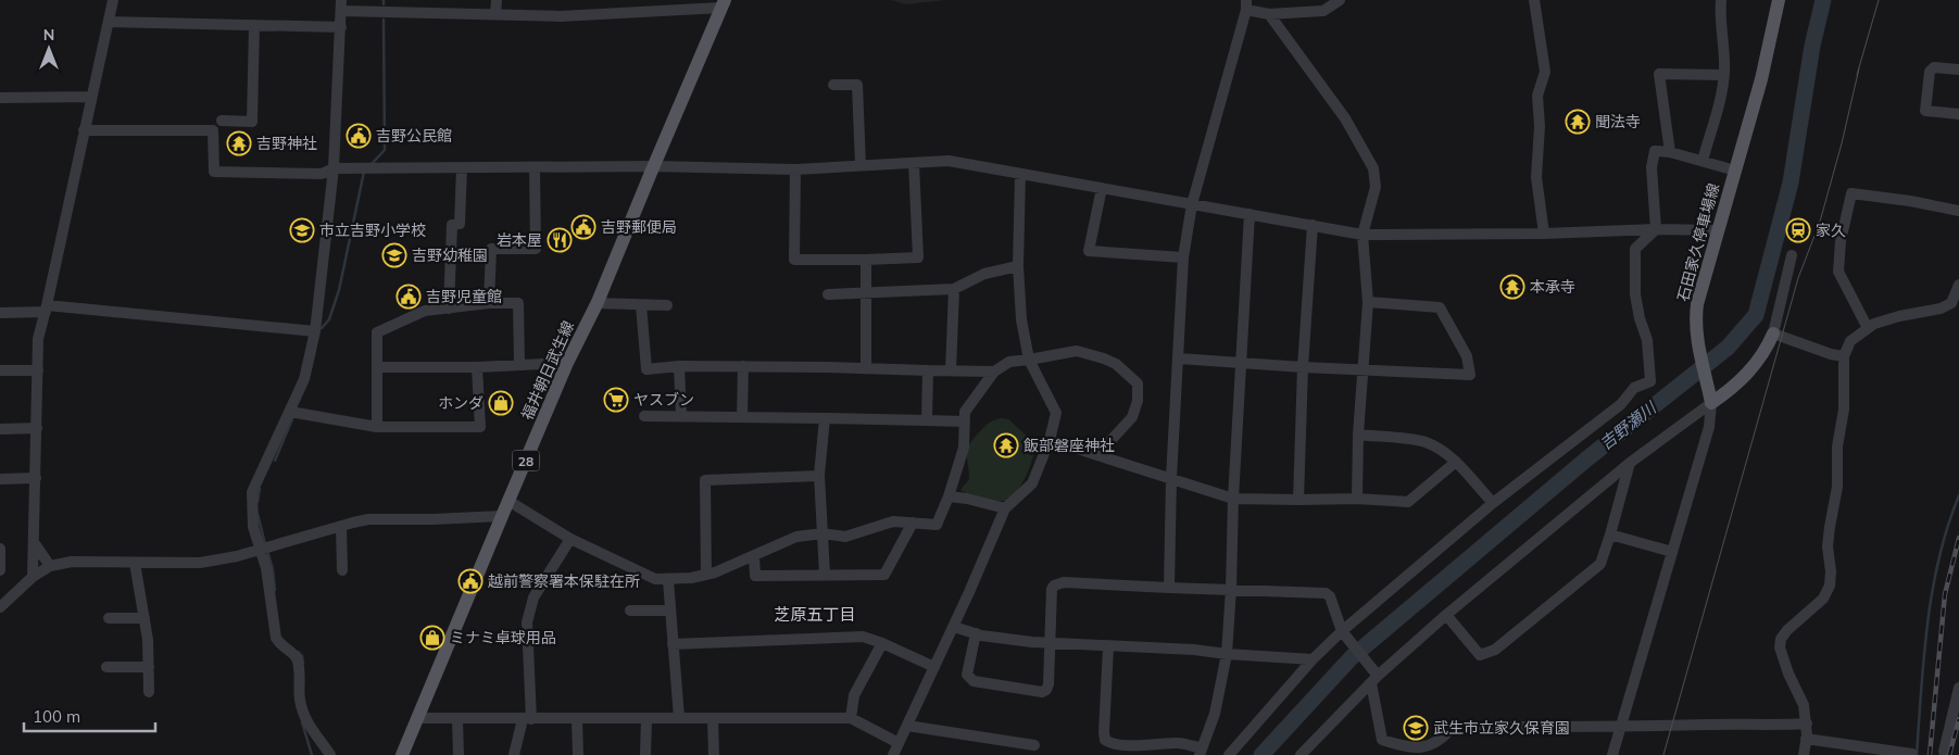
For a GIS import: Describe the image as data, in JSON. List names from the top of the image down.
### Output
{
  "streets": {
    "main road": ["石田家久停車場線", "福井朝日武生線", "28"]
  },
  "districts": ["芝原五丁目"],
  "water": ["吉野瀬川"],
  "places": {
    "temple": [
      "聞法寺",
      "吉野神社",
      "本承寺",
      "飯部磐座神社"
    ],
    "public building": [
      "吉野公民館",
      "吉野郵便局",
      "吉野児童館",
      "越前警察署本保駐在所"
    ],
    "school or university": ["市立吉野小学校", "吉野幼稚園", "武生市立家久保育園"],
    "station": ["家久"],
    "restaurant": ["岩本屋"],
    "supermarket": ["ヤスブン"],
    "shop": ["ホンダ", "ミナミ卓球用品"]
  },
  "scale_bar": "100 m",
  "north": "top"
}
